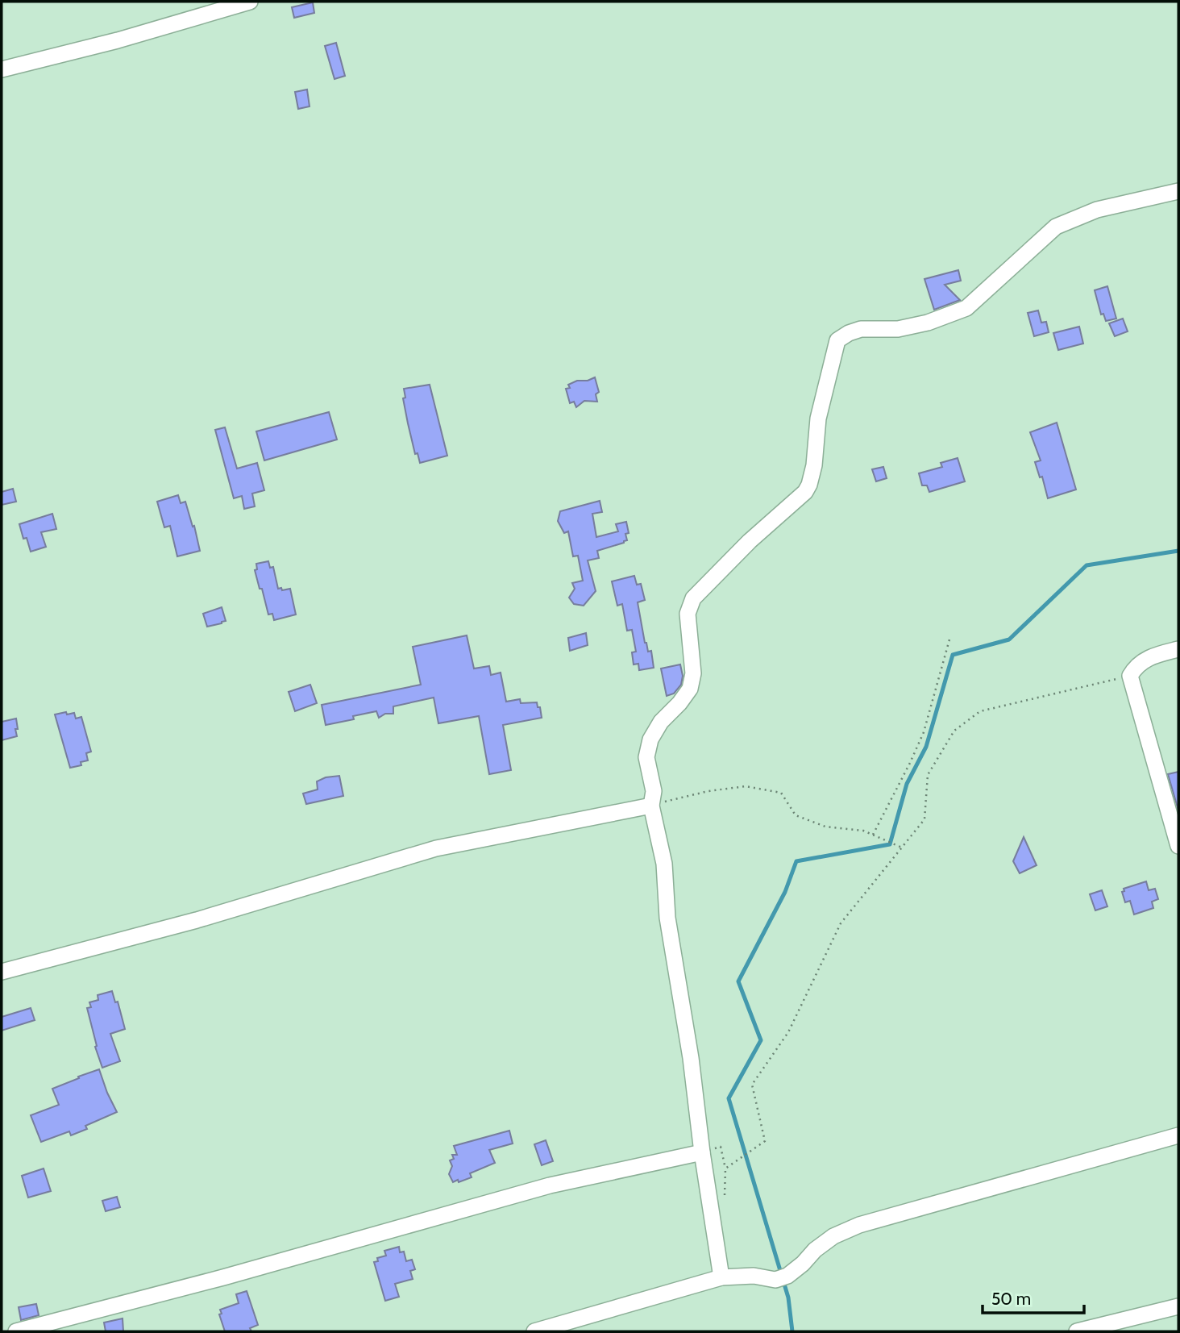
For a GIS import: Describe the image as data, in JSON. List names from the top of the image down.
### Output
{
  "scale_bar": "50 m"
}
